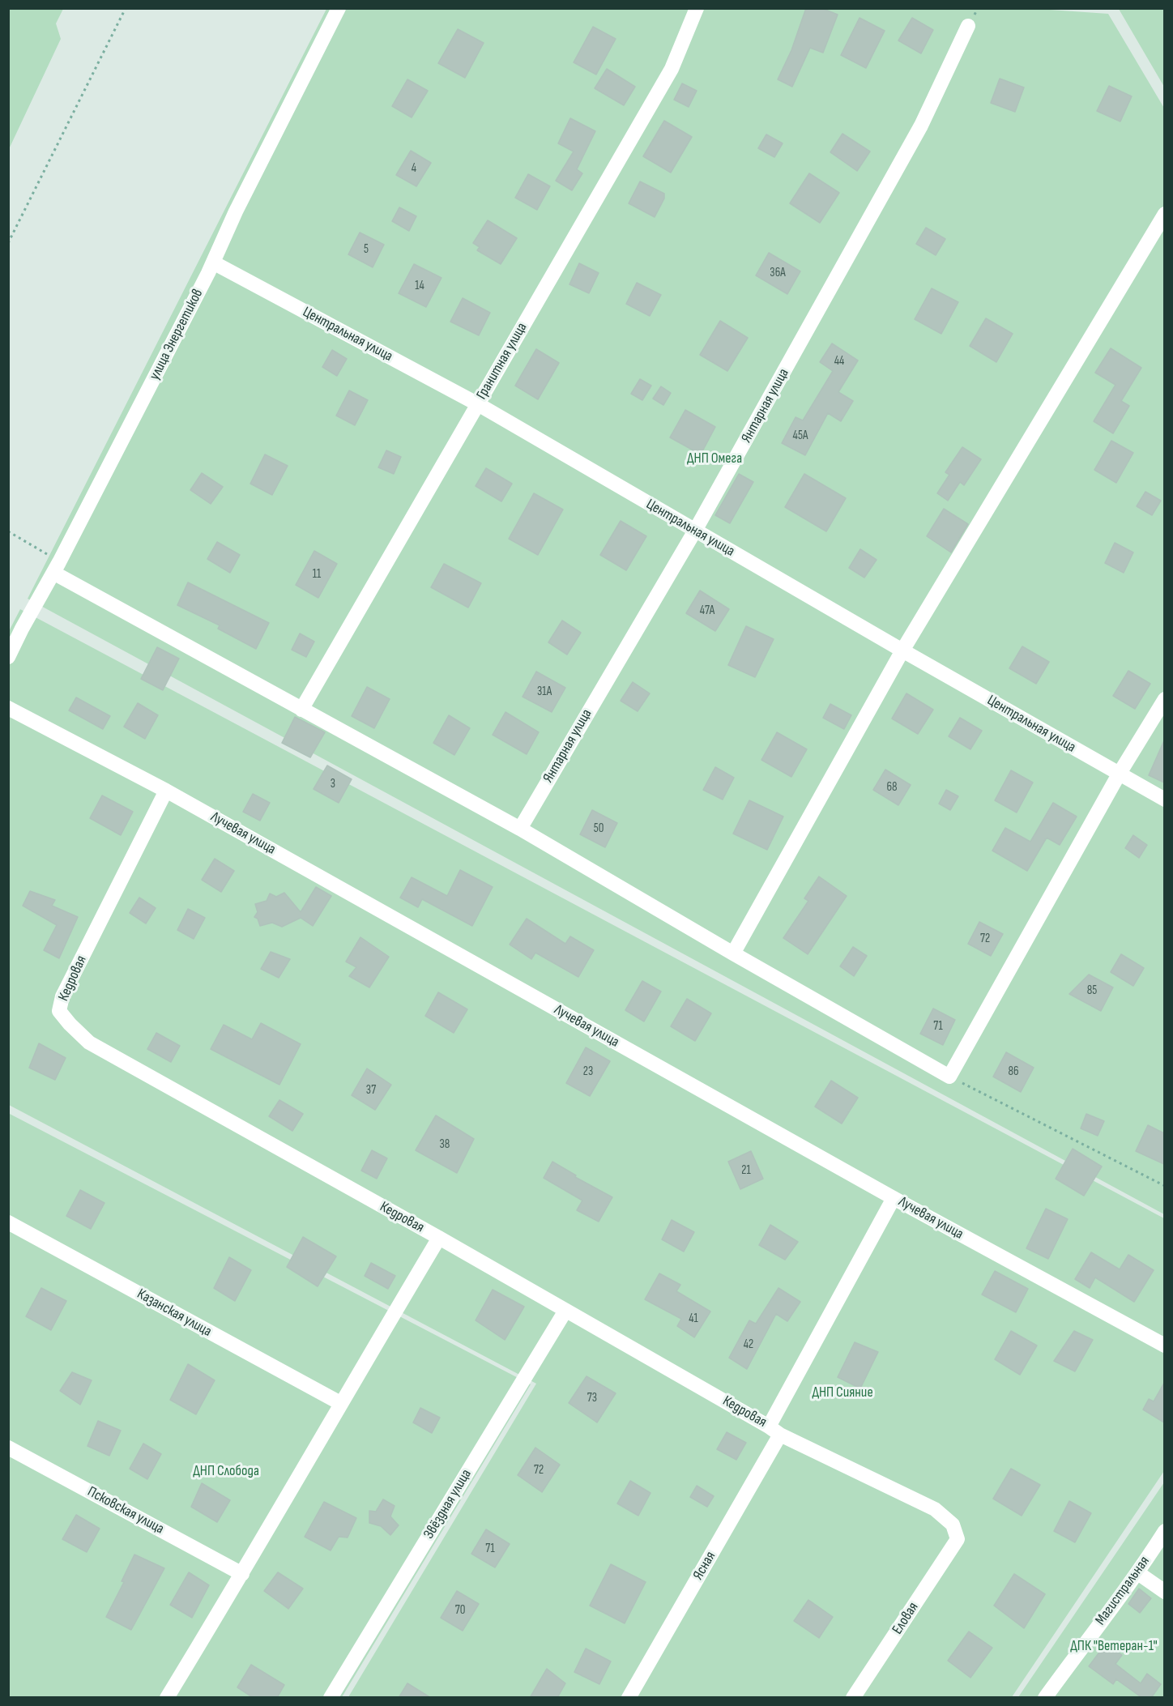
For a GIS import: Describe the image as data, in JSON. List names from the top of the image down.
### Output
{
  "streets": {
    "street": [
      "улица Энергетиков",
      "Центральная улица",
      "Гранитная улица",
      "Янтарная улица",
      "Лучевая улица",
      "Кедровая",
      "Казанская улица",
      "Звёздная улица",
      "Псковская улица",
      "Ясная",
      "Магистральная",
      "Еловая"
    ]
  },
  "crossings": [
    ["улица Энергетиков", "Центральная улица"],
    ["Центральная улица", "Гранитная улица"],
    ["Центральная улица", "Янтарная улица"],
    ["Лучевая улица", "Кедровая"],
    ["Лучевая улица", "Ясная"],
    ["Кедровая", "Звёздная улица"],
    ["Кедровая", "Ясная"],
    ["Кедровая", "Еловая"]
  ],
  "parks": [
    "ДНП Омега",
    "ДНП Сияние",
    "ДНП Слобода",
    "ДПК \"Ветеран-1\""
  ],
  "house_numbers": [
    "4",
    "5",
    "36А",
    "14",
    "44",
    "45А",
    "11",
    "47А",
    "31А",
    "3",
    "68",
    "50",
    "72",
    "85",
    "71",
    "23",
    "86",
    "37",
    "38",
    "21",
    "41",
    "42",
    "73",
    "72",
    "71",
    "70"
  ]
}
